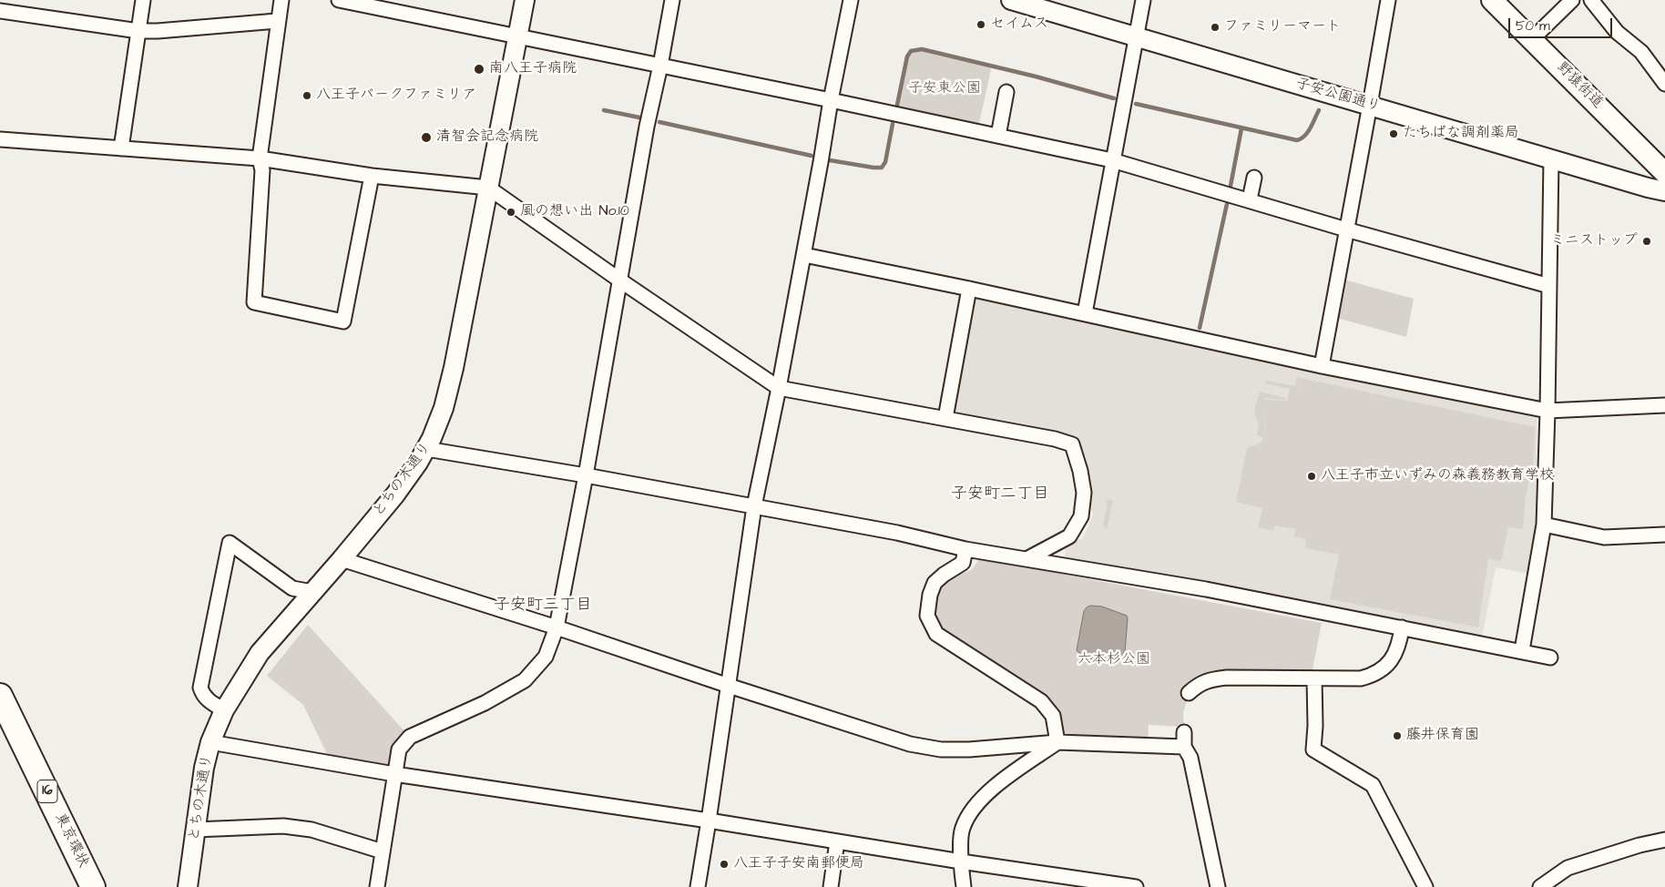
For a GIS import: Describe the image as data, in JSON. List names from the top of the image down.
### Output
{
  "streets": {
    "highway": ["16", "東京環状"],
    "main road": ["野猿街道"],
    "street": ["子安公園通り", "とちの木通り"]
  },
  "districts": ["子安町二丁目", "子安町三丁目"],
  "parks": ["子安東公園", "六本杉公園"],
  "places": [
    "セイムス",
    "ファミリーマート",
    "南八王子病院",
    "八王子パークファミリア",
    "たちばな調剤薬局",
    "清智会記念病院",
    "風の想い出 No.10",
    "ミニストップ",
    "八王子市立いずみの森義務教育学校",
    "藤井保育園",
    "八王子子安南郵便局"
  ],
  "scale_bar": "50 m"
}
